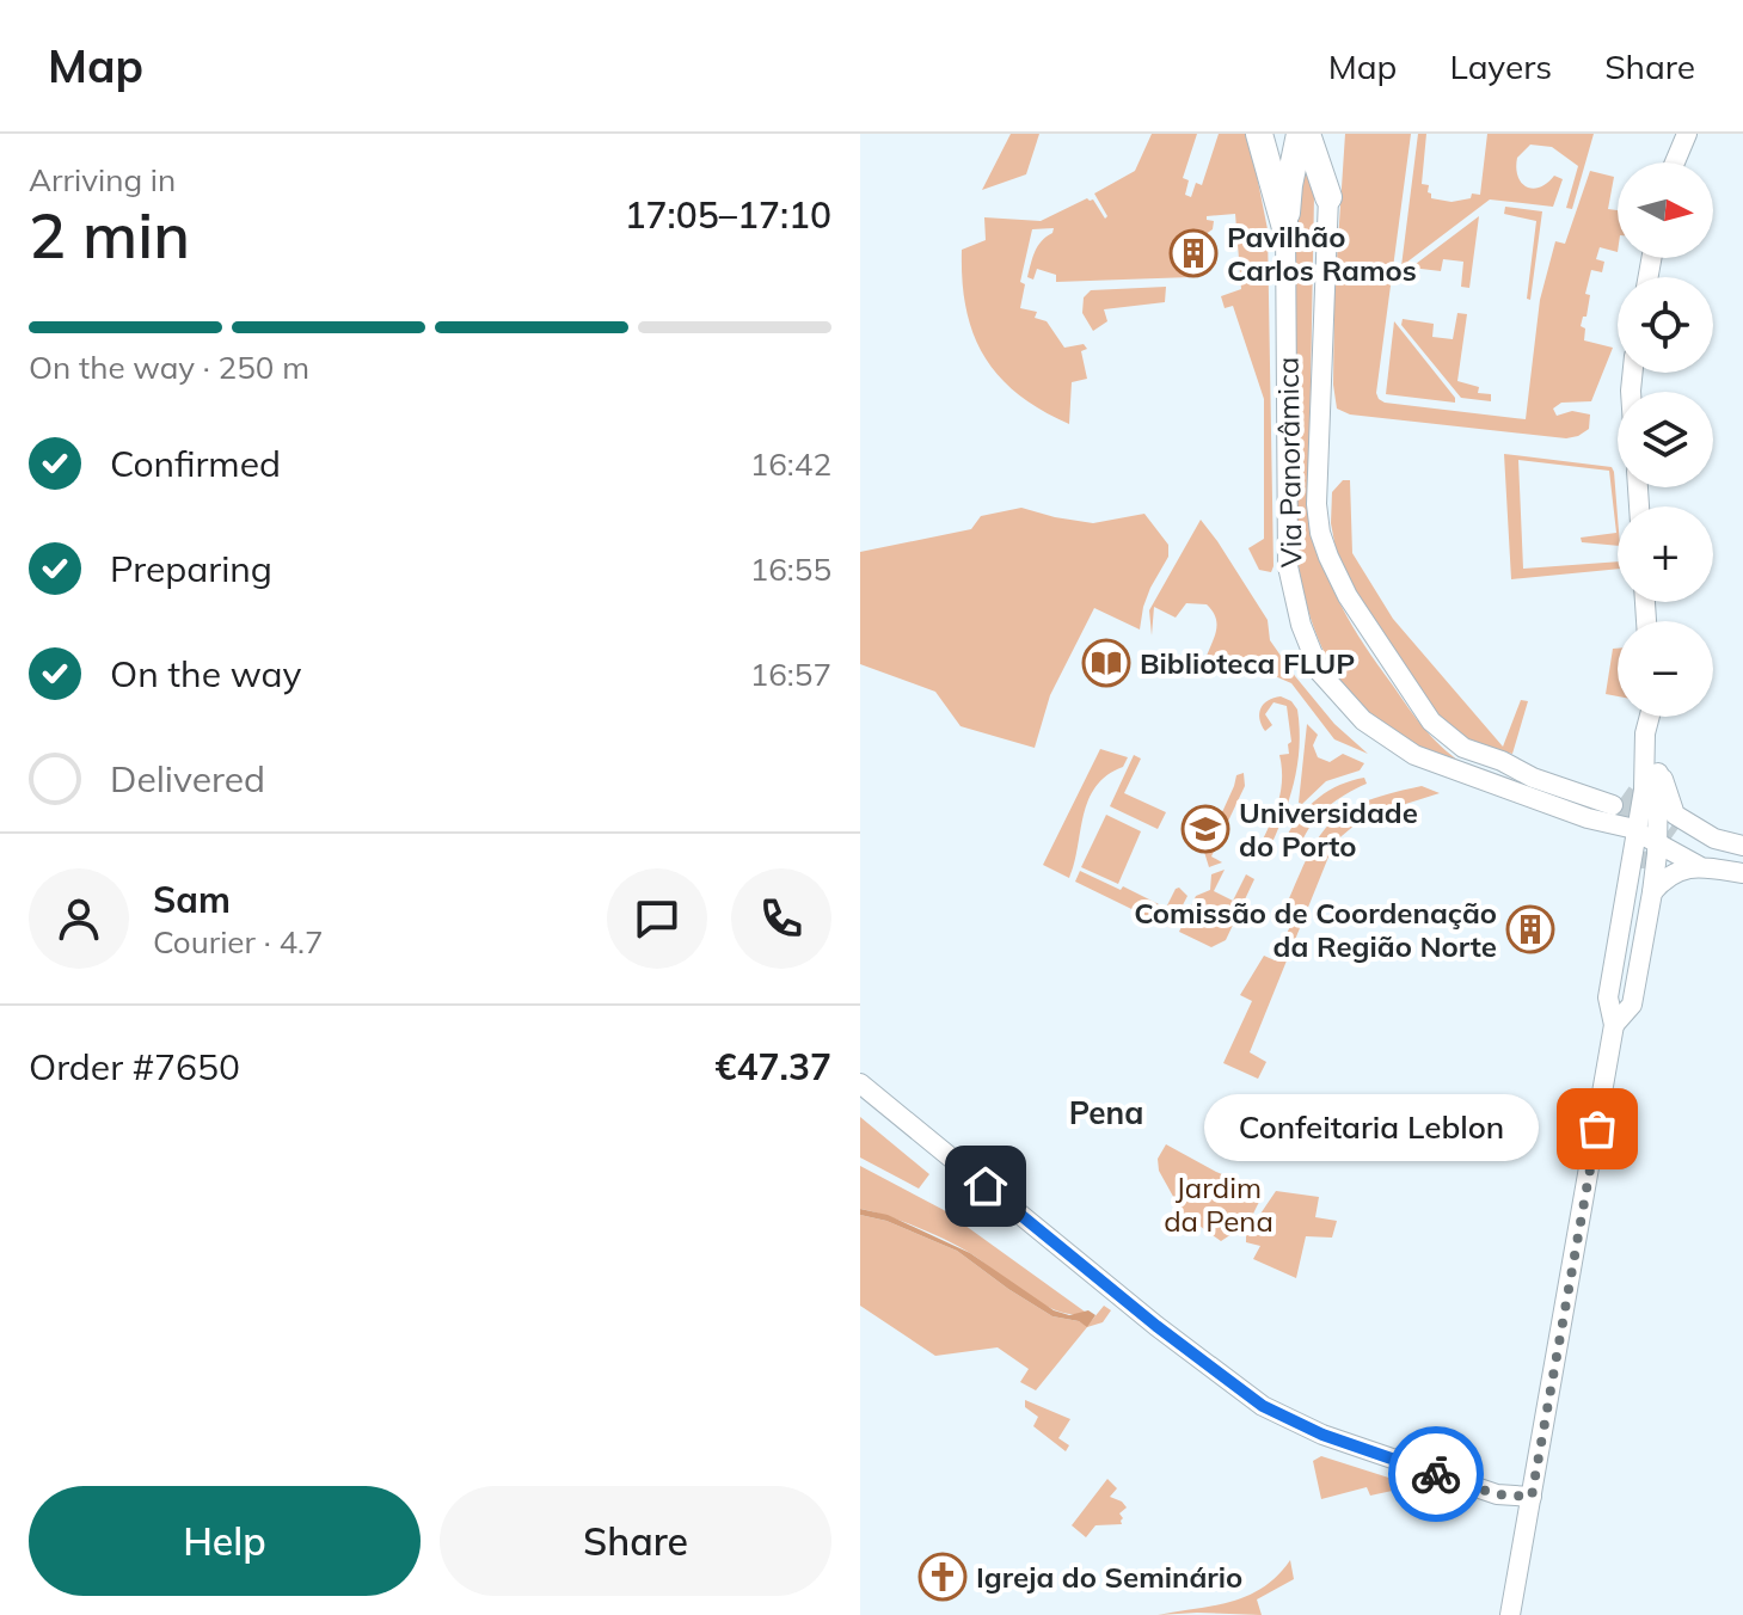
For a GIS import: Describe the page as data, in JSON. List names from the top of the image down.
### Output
{
  "streets": {
    "main road": ["Via Panorâmica"]
  },
  "districts": ["Pena"],
  "parks": ["Jardim da Pena"],
  "places": {
    "building": ["Pavilhão Carlos Ramos", "Comissão de Coordenação da Região Norte"],
    "library": ["Biblioteca FLUP"],
    "school or university": ["Universidade do Porto"],
    "other": ["Confeitaria Leblon"],
    "church": ["Igreja do Seminário"]
  },
  "north": "right",
  "page": {
    "header": "Map",
    "nav": ["Map", "Layers", "Share"],
    "heading": ["2 min", "Arriving in", "17:05–17:10"],
    "panel": [
      "Sam",
      "Courier · 4.7",
      "Order #7650",
      "€47.37"
    ],
    "map_buttons": ["+", "−"],
    "bar": "On the way · 250 m",
    "list": [
      ["Confirmed", "16:42"],
      ["Preparing", "16:55"],
      ["On the way", "16:57"],
      "Delivered"
    ],
    "bubble": "Confeitaria Leblon",
    "buttons": ["Help", "Share"]
  }
}
